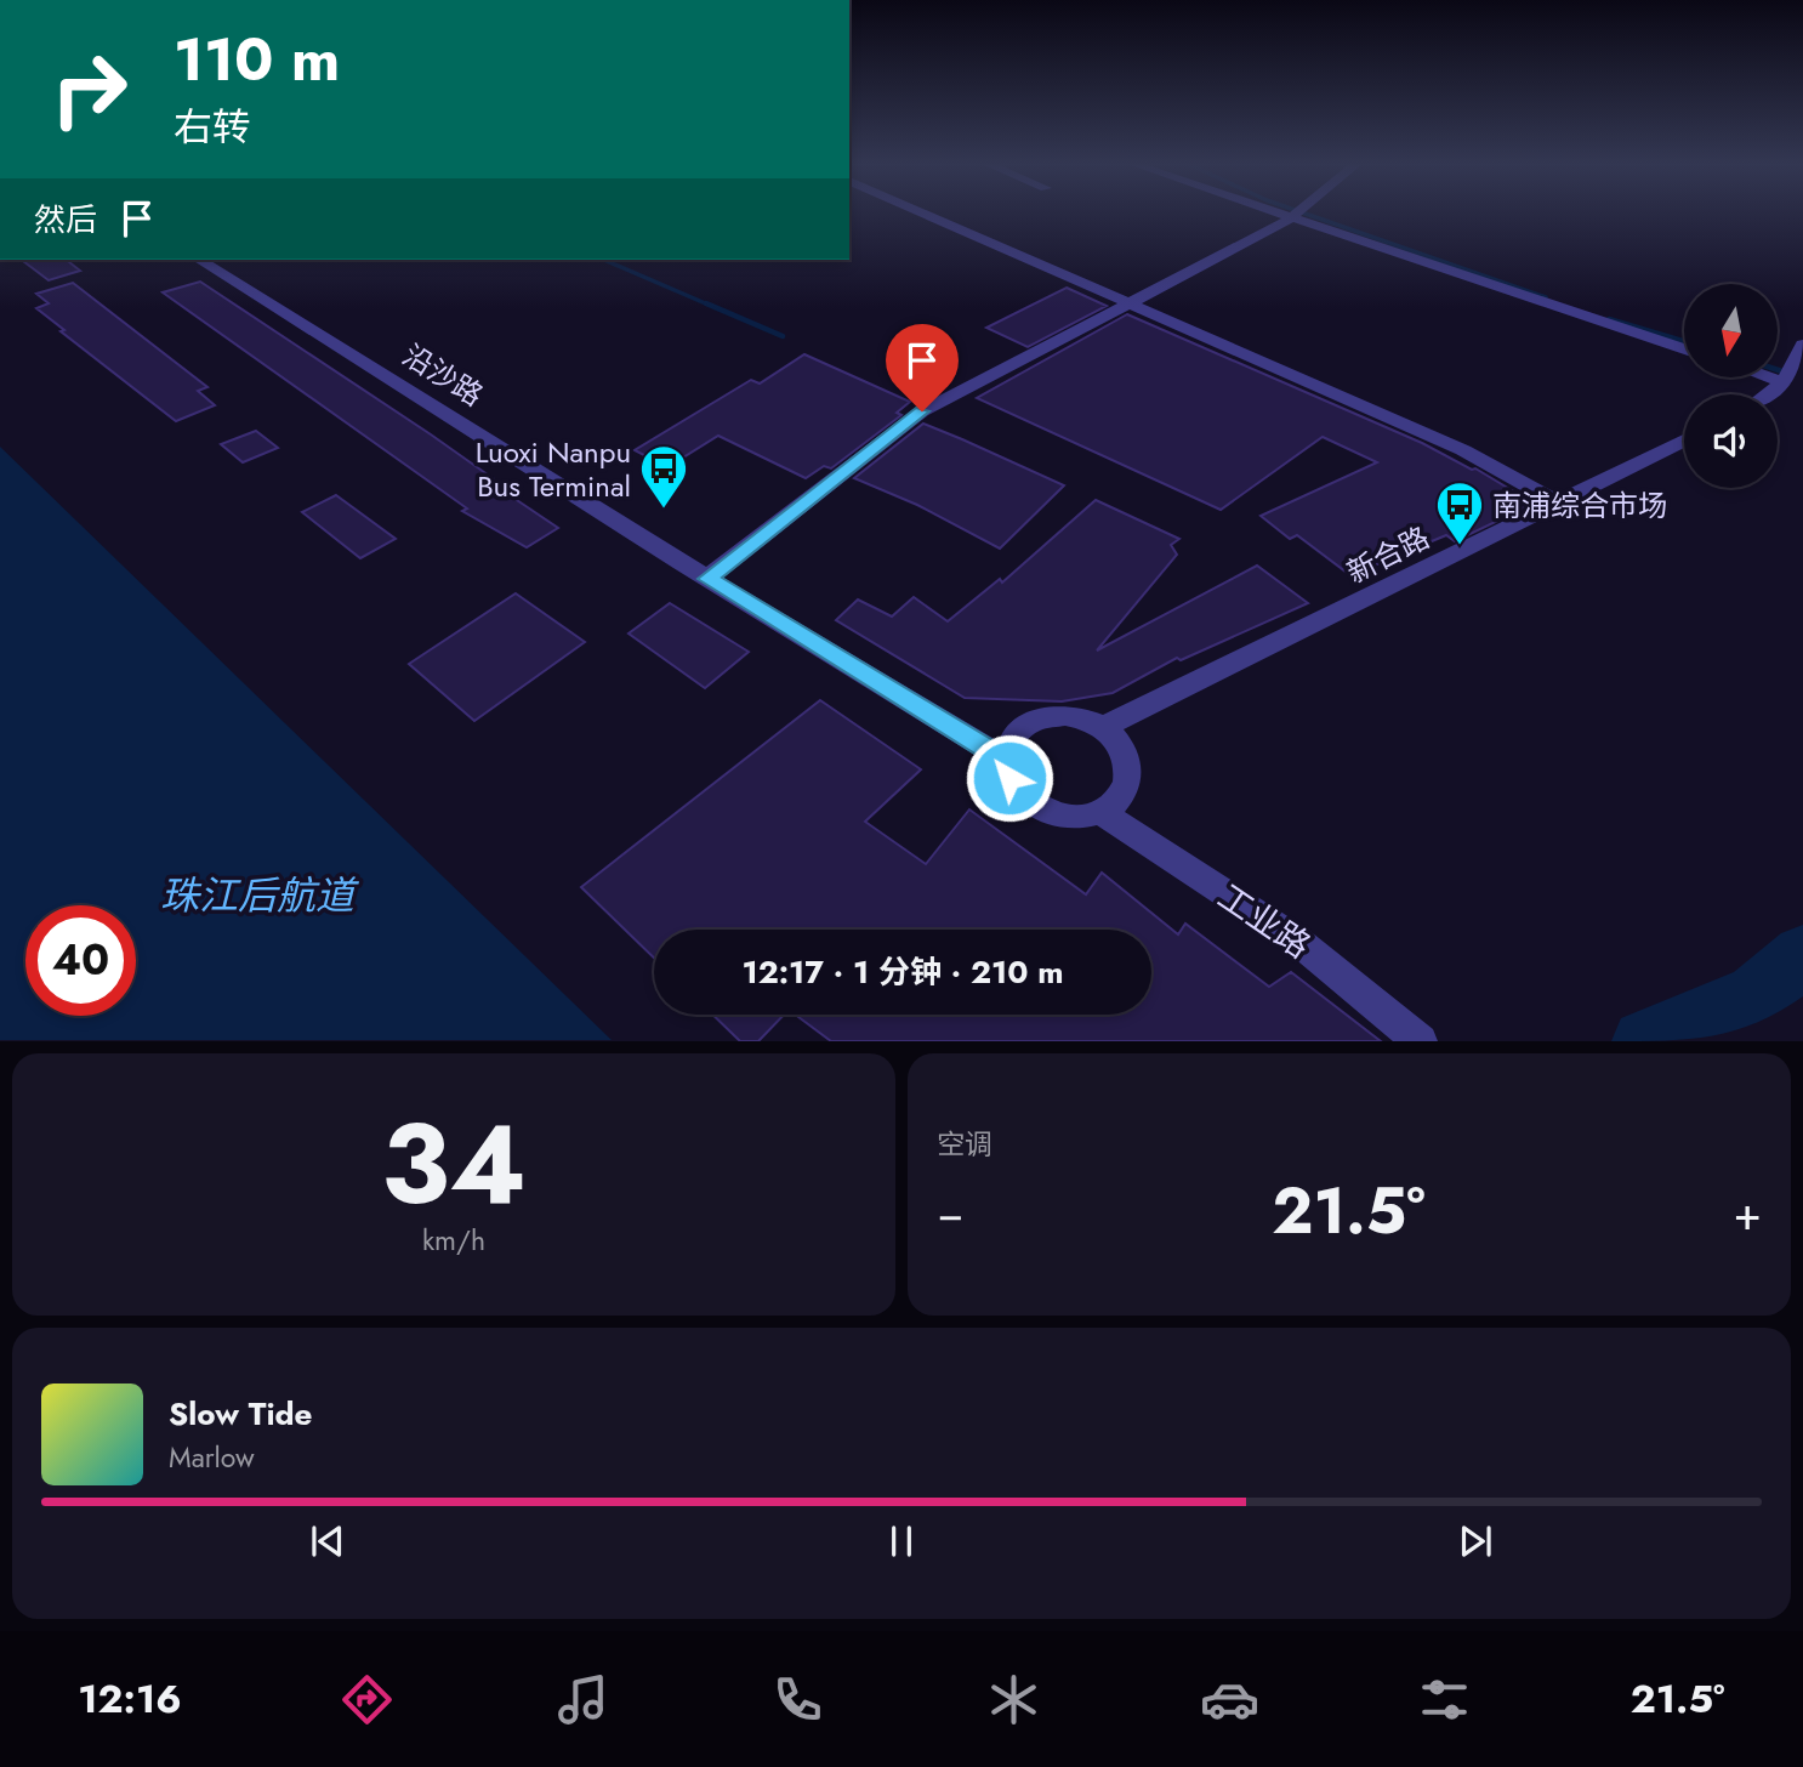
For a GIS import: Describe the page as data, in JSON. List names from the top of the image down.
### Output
{
  "streets": {
    "street": ["沿沙路", "新合路", "工业路"]
  },
  "crossings": [
    ["沿沙路", "新合路"],
    ["沿沙路", "工业路"],
    ["新合路", "工业路"]
  ],
  "water": ["珠江后航道"],
  "places": {
    "bus stop": ["Luoxi Nanpu Bus Terminal", "南浦综合市场"]
  },
  "north": "bottom",
  "page": {
    "turn": ["110 m", "右转"],
    "then": "然后",
    "limit": "40",
    "trip": "12:17 · 1 分钟 · 210 m",
    "tile": [
      ["34", "km/h"],
      "空调"
    ],
    "heat": ["−", "21.5°", "+"],
    "song": ["Slow Tide", "Marlow"],
    "tabs": ["12:16", "21.5°"]
  }
}
